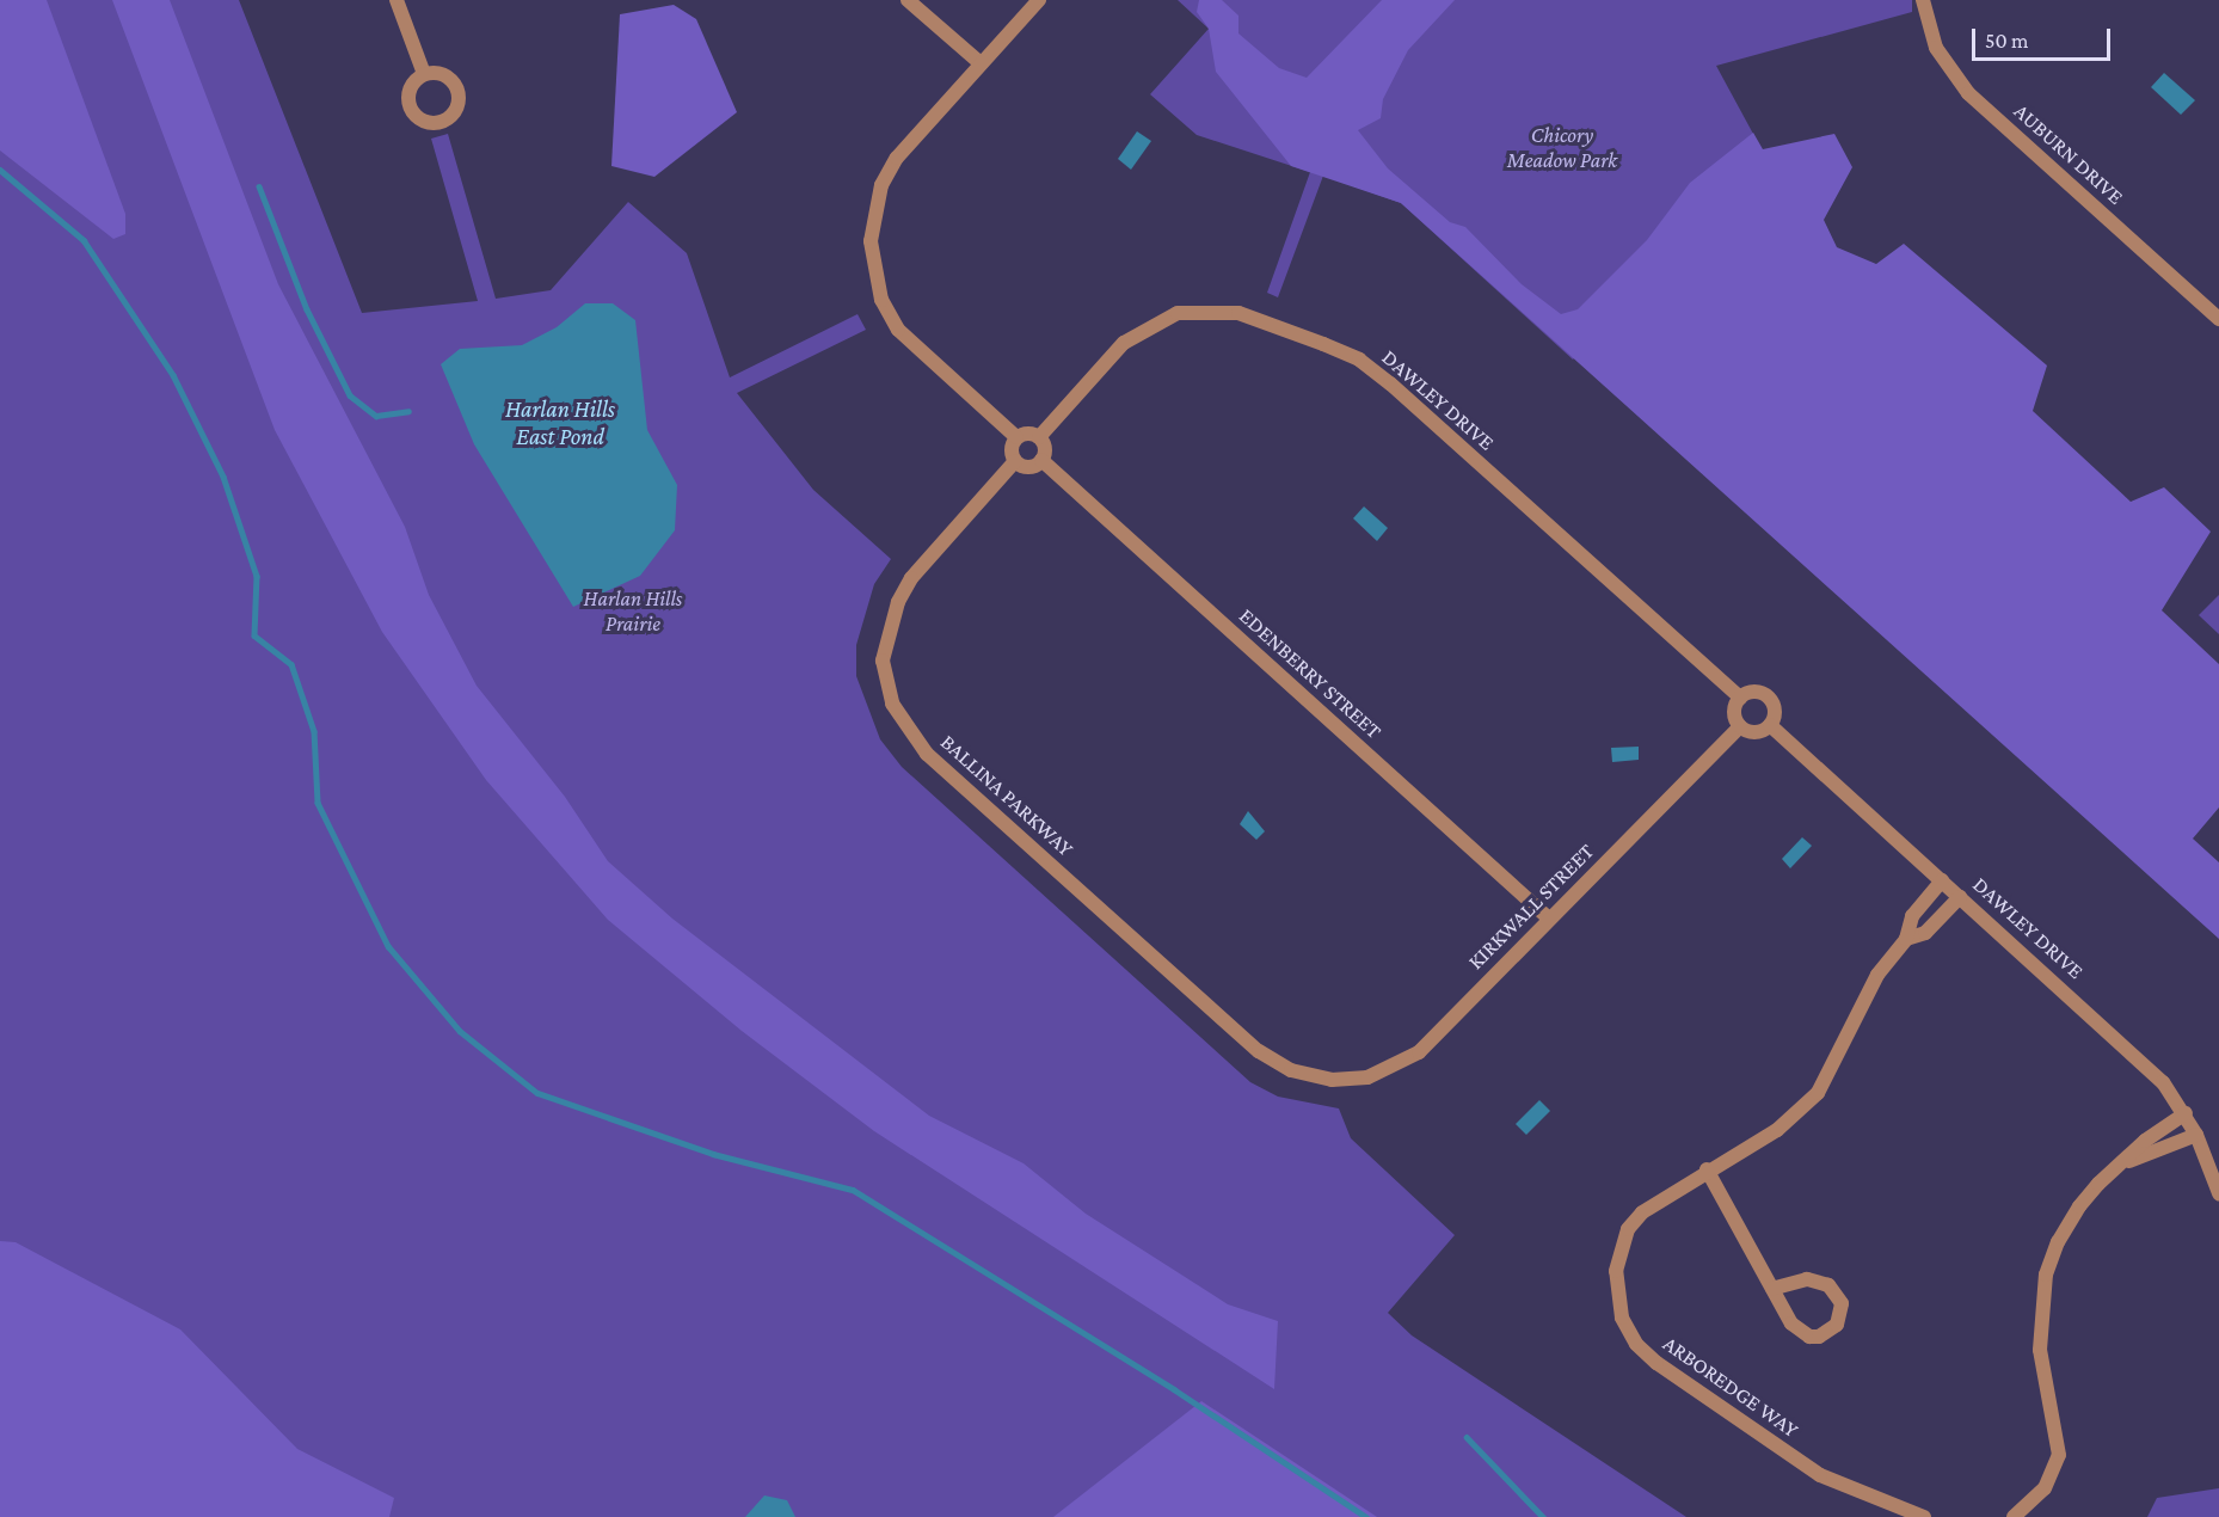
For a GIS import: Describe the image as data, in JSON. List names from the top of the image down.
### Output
{
  "streets": {
    "street": [
      "AUBURN DRIVE",
      "DAWLEY DRIVE",
      "EDENBERRY STREET",
      "BALLINA PARKWAY",
      "KIRKWALL STREET",
      "ARBOREDGE WAY"
    ]
  },
  "crossings": [
    ["DAWLEY DRIVE", "EDENBERRY STREET"],
    ["DAWLEY DRIVE", "BALLINA PARKWAY"],
    ["DAWLEY DRIVE", "KIRKWALL STREET"],
    ["DAWLEY DRIVE", "ARBOREDGE WAY"],
    ["EDENBERRY STREET", "BALLINA PARKWAY"],
    ["EDENBERRY STREET", "KIRKWALL STREET"],
    ["BALLINA PARKWAY", "KIRKWALL STREET"]
  ],
  "water": ["Harlan Hills East Pond"],
  "parks": ["Chicory Meadow Park", "Harlan Hills Prairie"],
  "scale_bar": "50 m"
}
